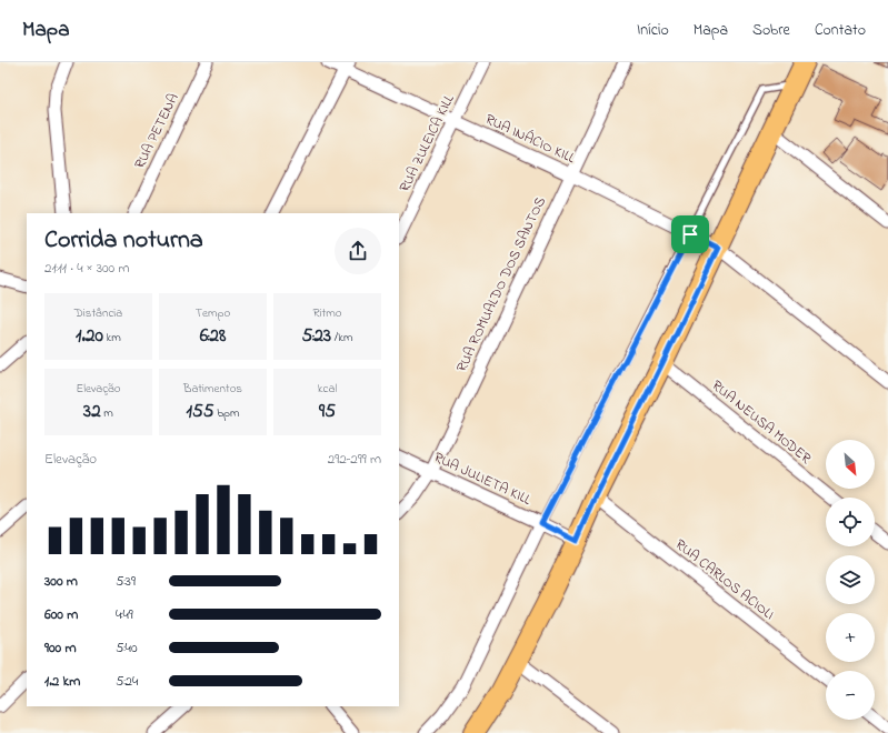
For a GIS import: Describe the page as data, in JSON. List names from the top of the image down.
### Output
{
  "streets": {
    "street": [
      "RUA PETENA",
      "RUA INÁCIO KILL",
      "RUA ZULEICA KILL",
      "RUA ROMUALDO DOS SANTOS",
      "RUA NEUSA MODER",
      "RUA JULIETA KILL",
      "RUA CARLOS ACIOLI"
    ]
  },
  "crossings": [
    ["RUA INÁCIO KILL", "RUA ZULEICA KILL"],
    ["RUA INÁCIO KILL", "RUA ROMUALDO DOS SANTOS"],
    ["RUA ROMUALDO DOS SANTOS", "RUA JULIETA KILL"]
  ],
  "north": "bottom right",
  "page": {
    "header": "Mapa",
    "nav": [
      "Início",
      "Mapa",
      "Sobre",
      "Contato"
    ],
    "heading": ["Corrida noturna", "21:11 · 4 × 300 m"],
    "stats": [
      ["Distância", "1.20 km"],
      ["Tempo", "6:28"],
      ["Ritmo", "5:23 /km"],
      ["Elevação", "32 m"],
      ["Batimentos", "155 bpm"],
      ["kcal", "95"]
    ],
    "map_buttons": ["+", "−"],
    "chart": ["Elevação", "292–299 m"],
    "list": [
      {
        "name": "300 m",
        "note": "5:39"
      },
      {
        "name": "600 m",
        "note": "4:49"
      },
      {
        "name": "900 m",
        "note": "5:40"
      },
      {
        "name": "1.2 km",
        "note": "5:24"
      }
    ]
  }
}
